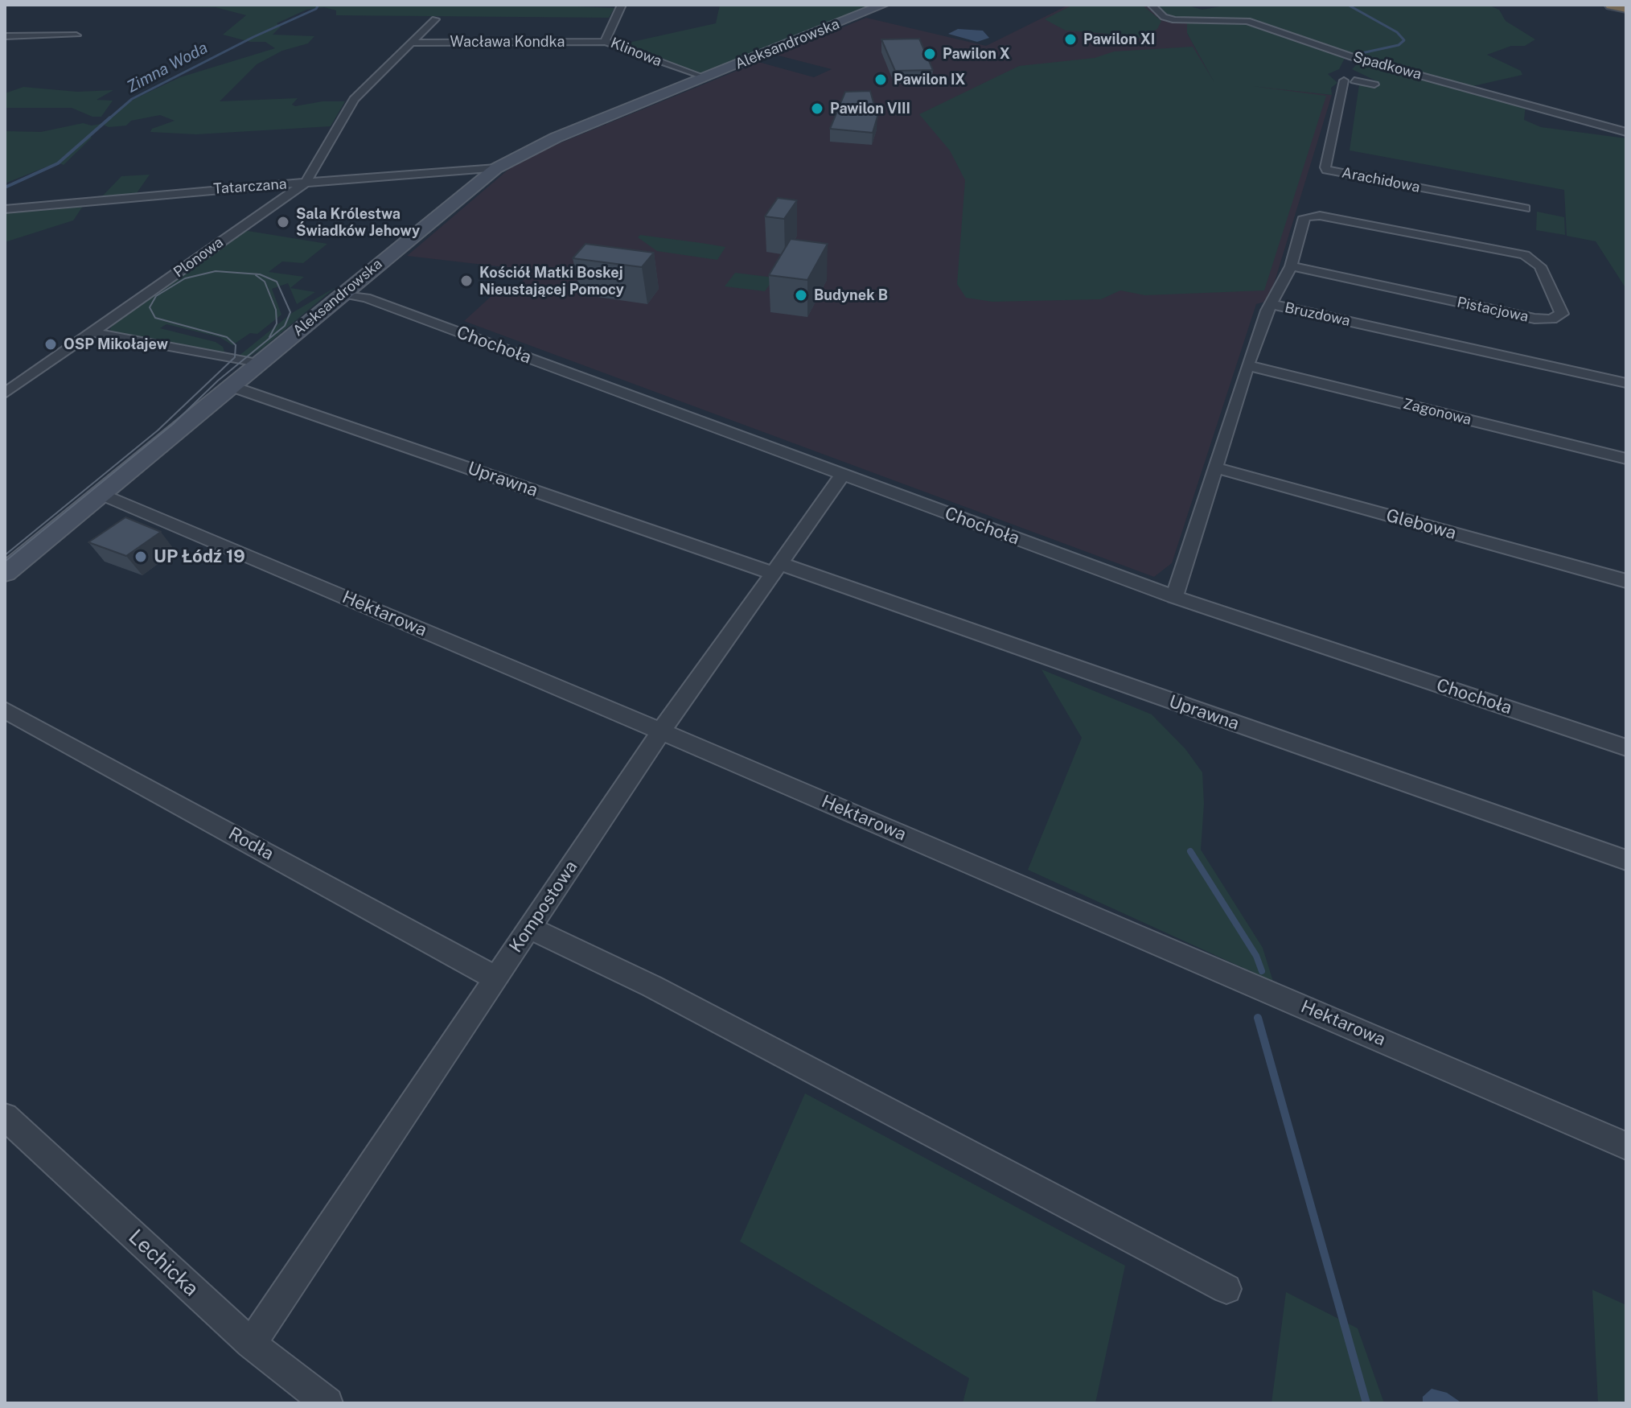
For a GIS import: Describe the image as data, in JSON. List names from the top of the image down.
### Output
{
  "streets": {
    "main road": ["Aleksandrowska"],
    "street": [
      "Wacława Kondka",
      "Klinowa",
      "Spadkowa",
      "Arachidowa",
      "Tatarczana",
      "Plonowa",
      "Pistacjowa",
      "Bruzdowa",
      "Chochoła",
      "Zagonowa",
      "Uprawna",
      "Glebowa",
      "Hektarowa",
      "Rodła",
      "Kompostowa",
      "Lechicka"
    ]
  },
  "crossings": [
    ["Wacława Kondka", "Klinowa"],
    ["Aleksandrowska", "Klinowa"],
    ["Aleksandrowska", "Tatarczana"],
    ["Aleksandrowska", "Chochoła"],
    ["Aleksandrowska", "Uprawna"],
    ["Aleksandrowska", "Hektarowa"],
    ["Spadkowa", "Arachidowa"],
    ["Tatarczana", "Plonowa"],
    ["Bruzdowa", "Chochoła"],
    ["Bruzdowa", "Zagonowa"],
    ["Bruzdowa", "Glebowa"],
    ["Chochoła", "Kompostowa"],
    ["Uprawna", "Kompostowa"],
    ["Hektarowa", "Kompostowa"],
    ["Rodła", "Kompostowa"],
    ["Kompostowa", "Lechicka"]
  ],
  "water": ["Zimna Woda"],
  "places": [
    "Pawilon XI",
    "Pawilon X",
    "Pawilon IX",
    "Pawilon VIII",
    "Sala Królestwa Świadków Jehowy",
    "Kościół Matki Boskej Nieustającej Pomocy",
    "Budynek B",
    "OSP Mikołajew",
    "UP Łódź 19"
  ]
}
